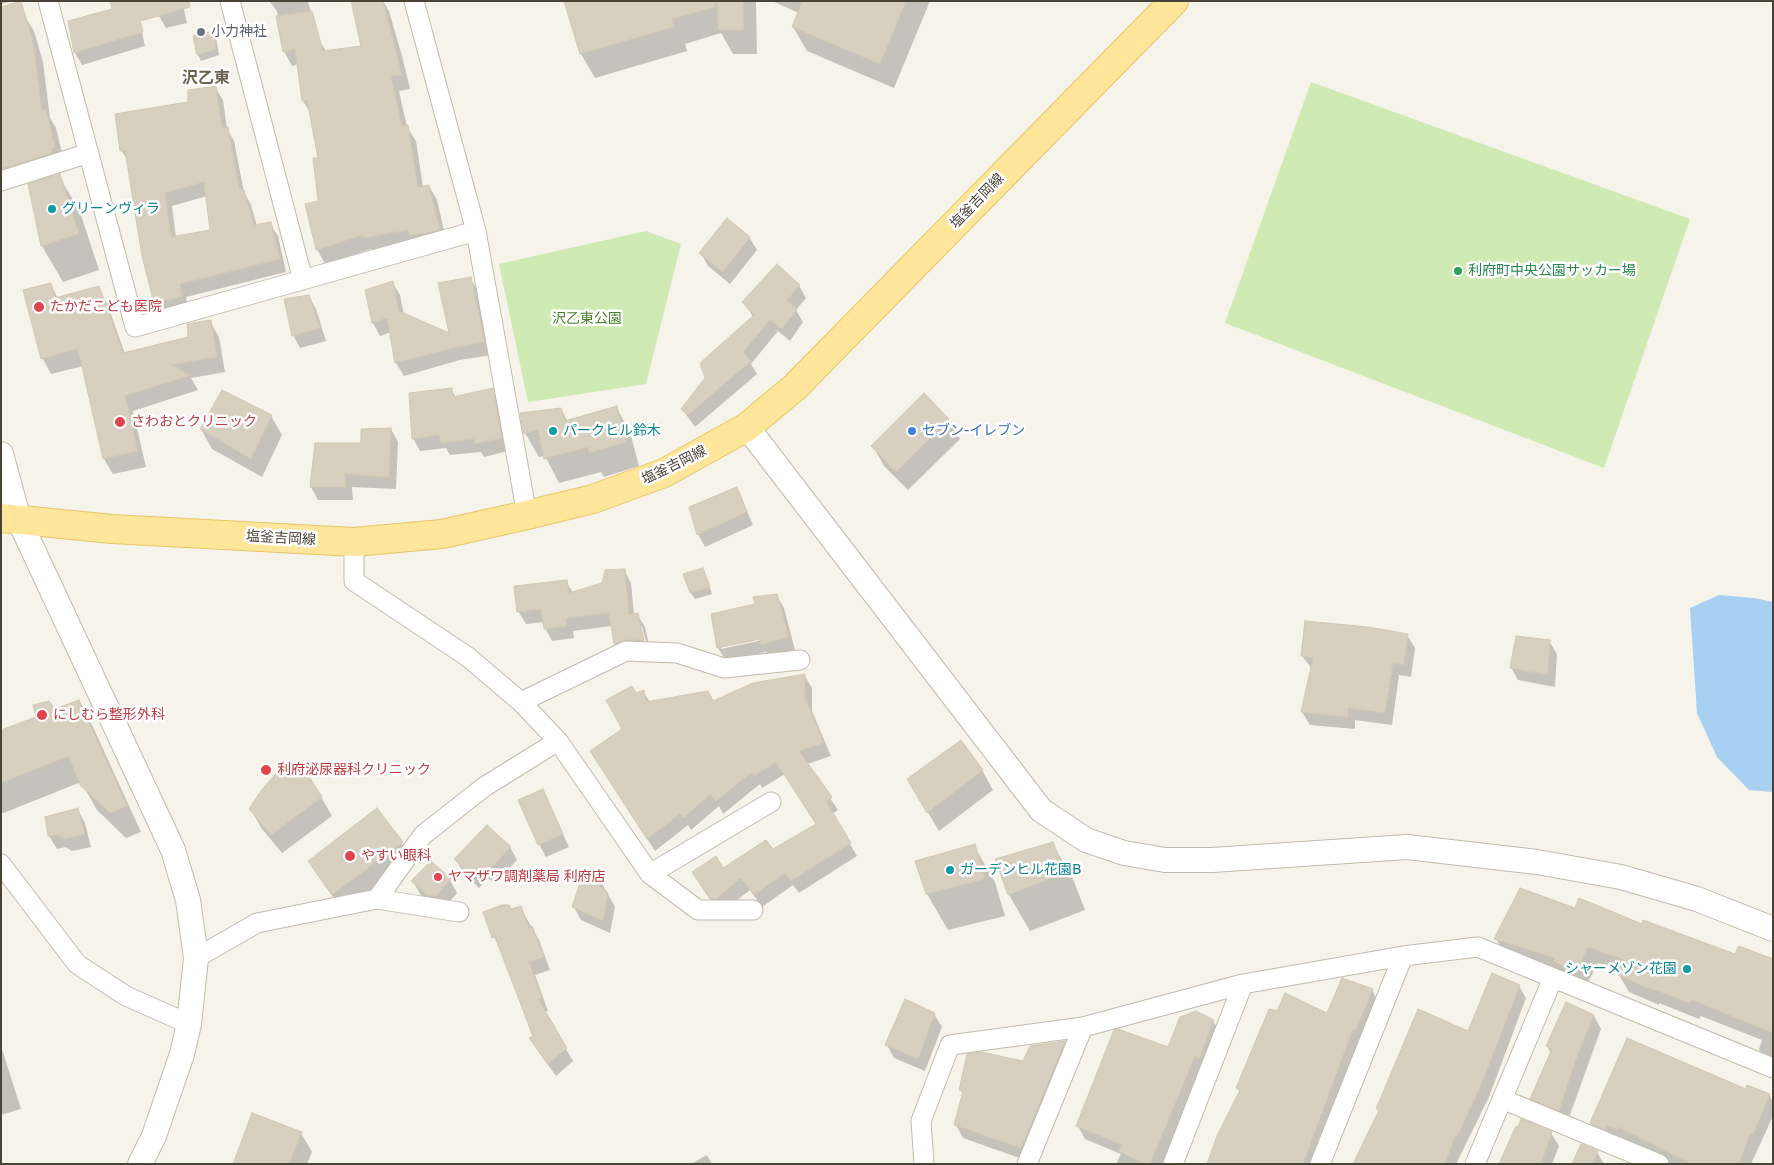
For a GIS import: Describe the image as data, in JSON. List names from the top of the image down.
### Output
{
  "streets": {
    "main road": ["塩釜吉岡線"]
  },
  "districts": ["沢乙東"],
  "parks": ["沢乙東公園"],
  "places": [
    "小力神社",
    "グリーンヴィラ",
    "利府町中央公園サッカー場",
    "たかだこども医院",
    "さわおとクリニック",
    "パークヒル鈴木",
    "セブン-イレブン",
    "にしむら整形外科",
    "利府泌尿器科クリニック",
    "やすい眼科",
    "ガーデンヒル花園B",
    "ヤマザワ調剤薬局 利府店",
    "シャーメゾン花園"
  ]
}
